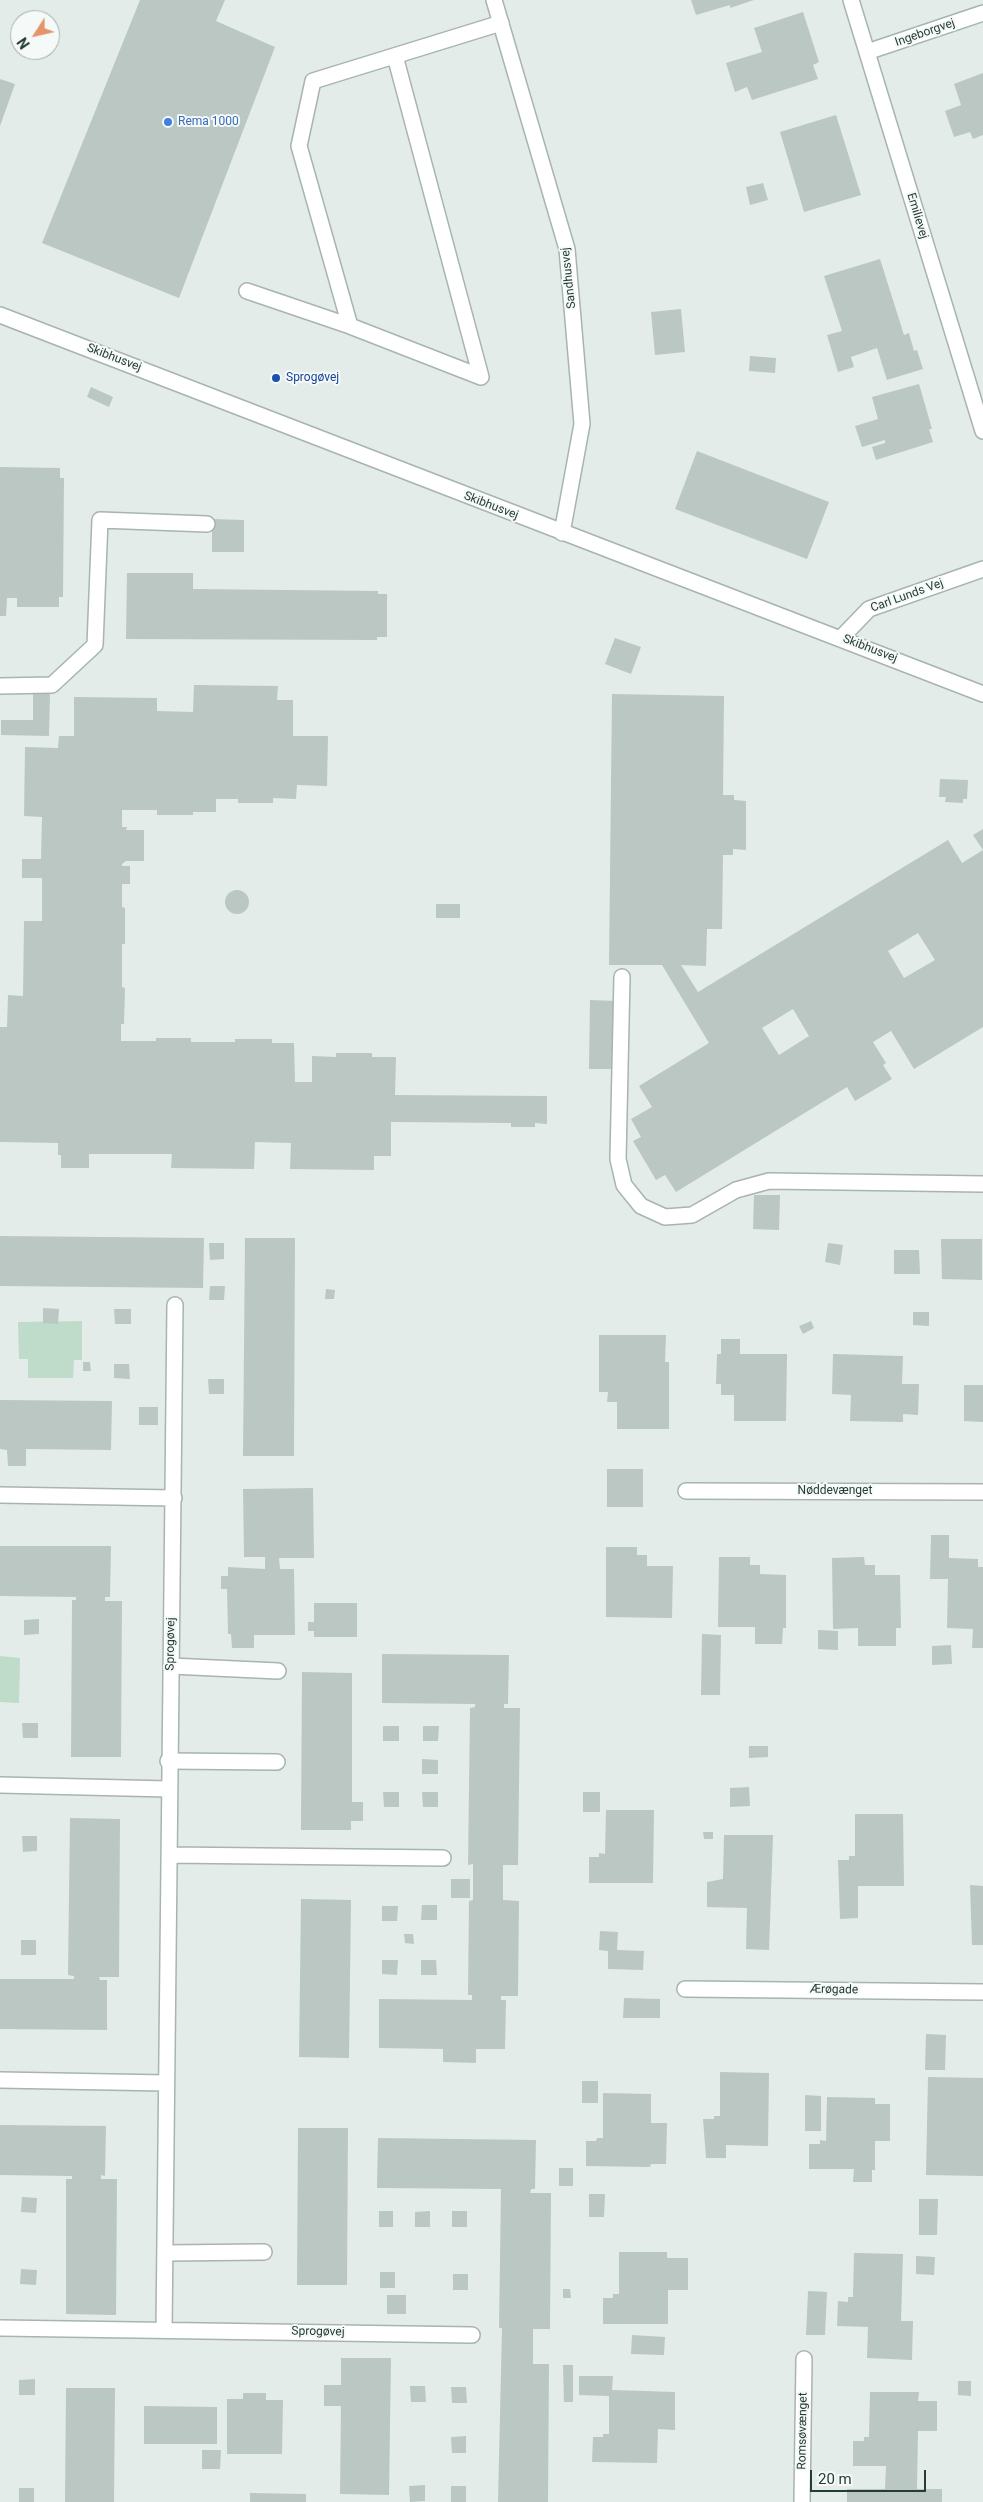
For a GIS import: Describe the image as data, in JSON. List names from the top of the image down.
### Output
{
  "streets": {
    "street": [
      "Ingeborgvej",
      "Emilievej",
      "Sandhusvej",
      "Skibhusvej",
      "Carl Lunds Vej",
      "Nøddevænget",
      "Sprogøvej",
      "Ærøgade",
      "Romsøvænget"
    ]
  },
  "crossings": [
    ["Ingeborgvej", "Emilievej"],
    ["Sandhusvej", "Skibhusvej"],
    ["Skibhusvej", "Carl Lunds Vej"]
  ],
  "places": ["Rema 1000", "Sprogøvej"],
  "scale_bar": "20 m",
  "north": "bottom left"
}
